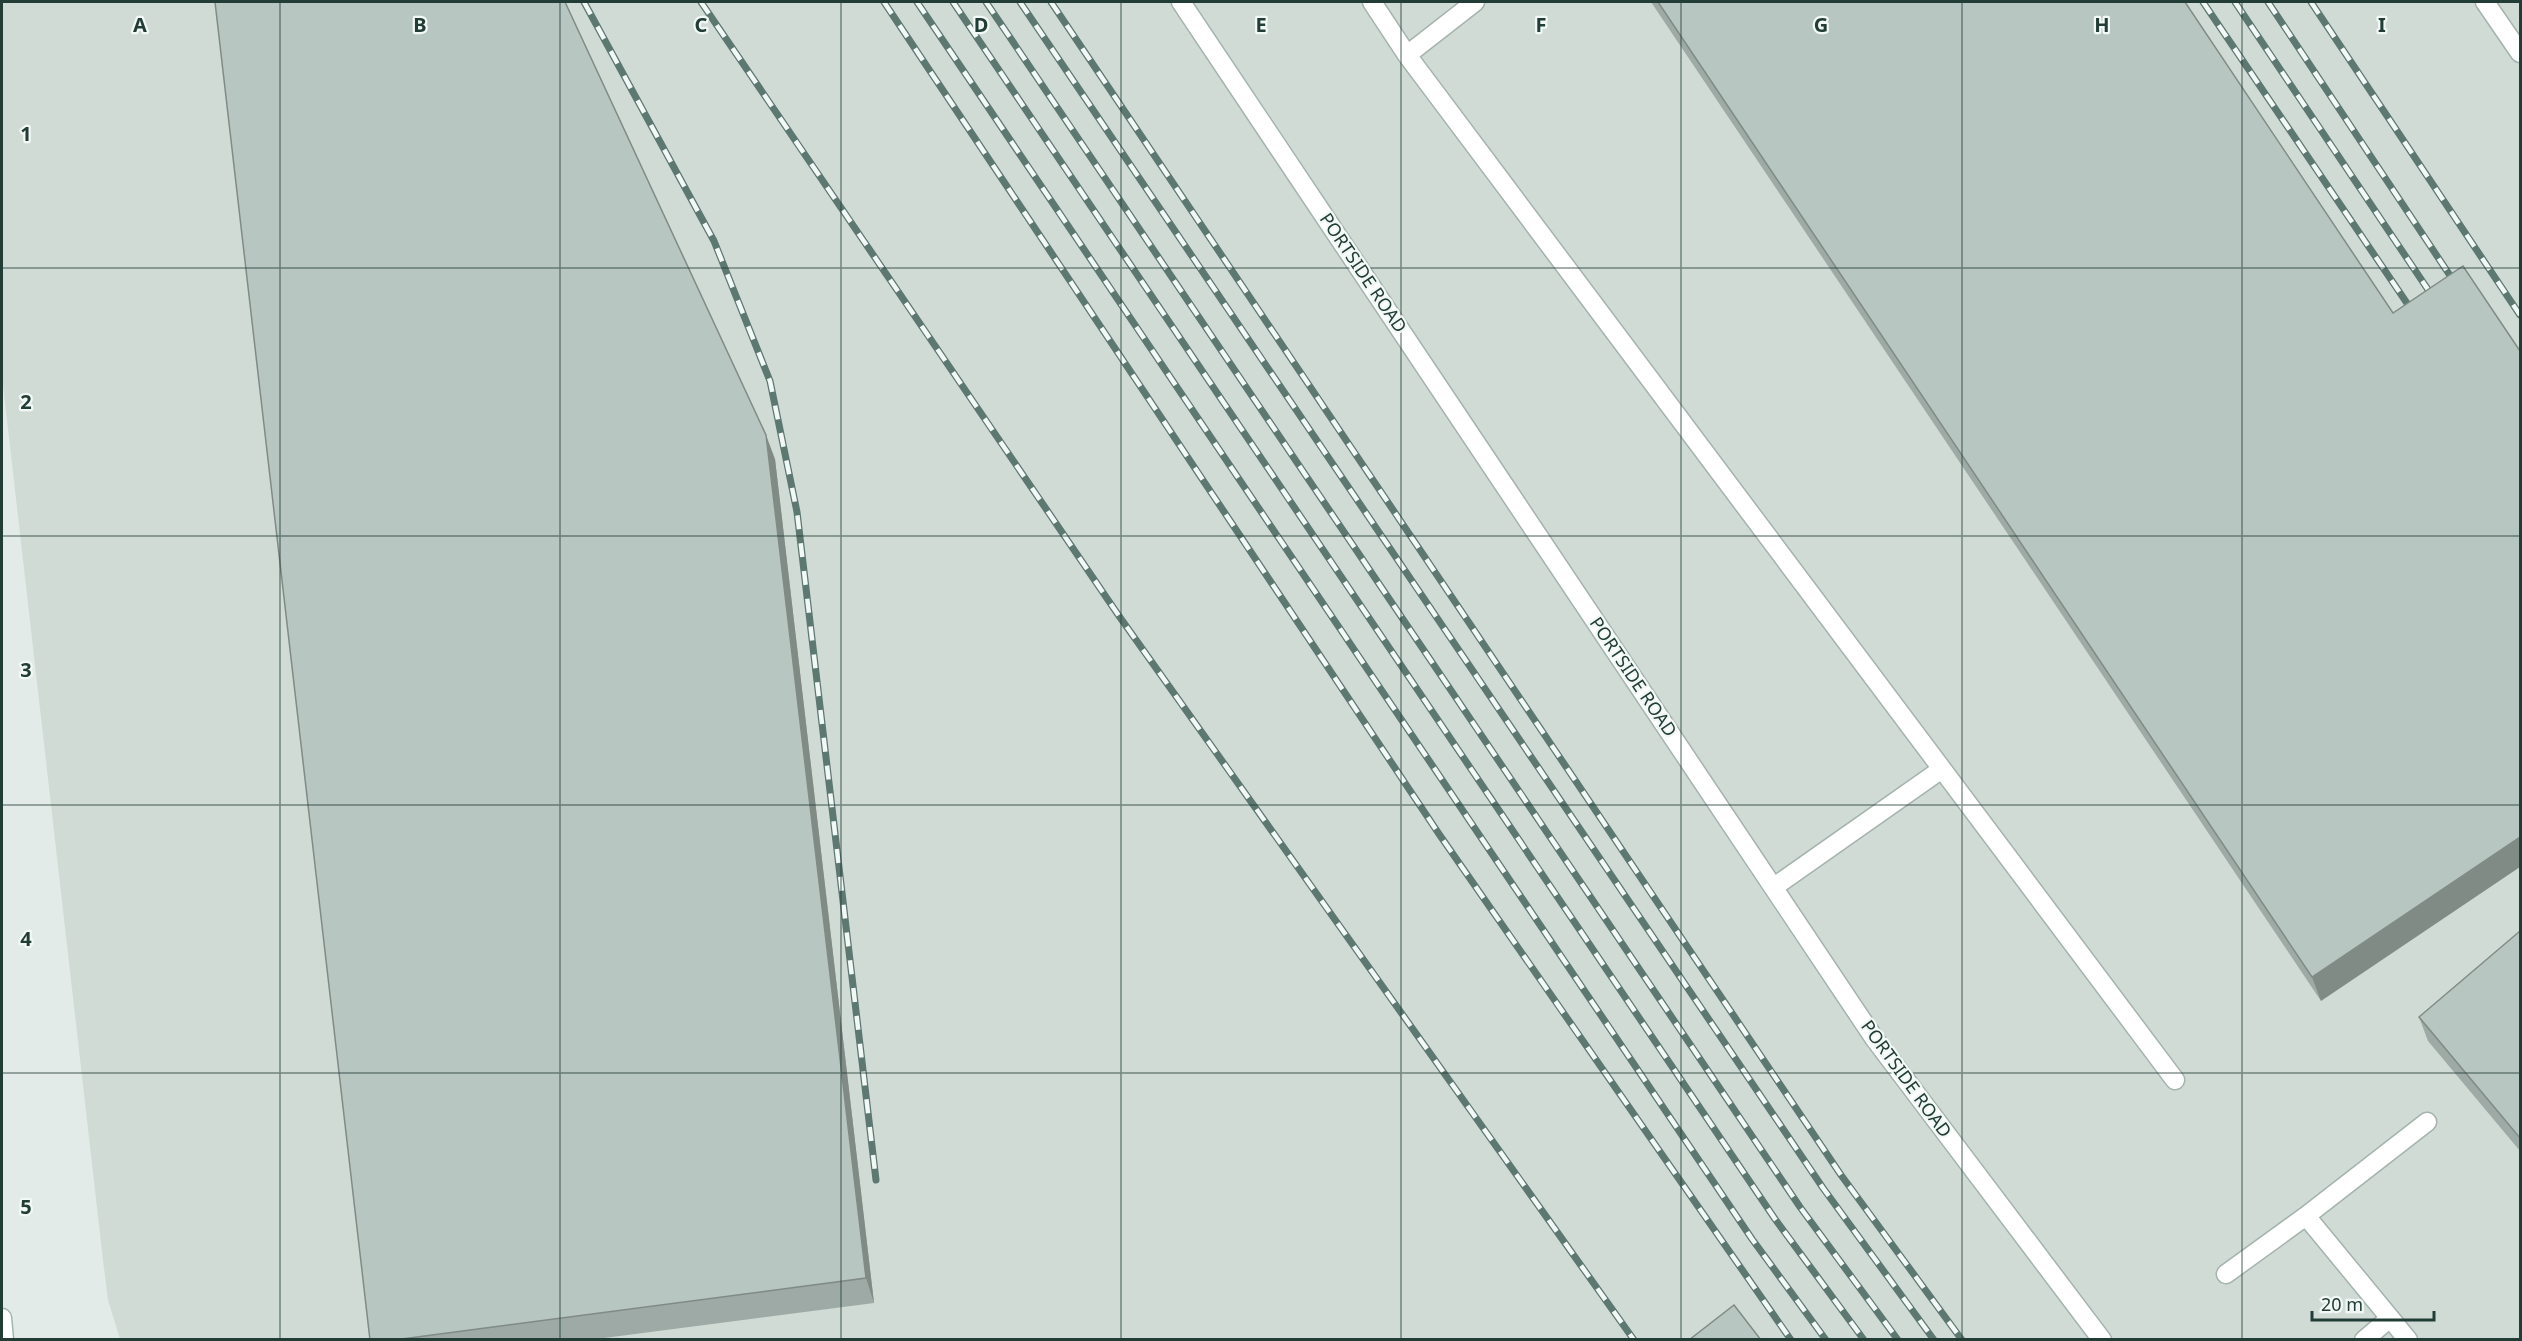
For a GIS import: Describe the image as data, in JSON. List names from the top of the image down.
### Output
{
  "streets": {
    "street": ["PORTSIDE ROAD"]
  },
  "scale_bar": "20 m",
  "grid": {
    "columns": [
      "A",
      "B",
      "C",
      "D",
      "E",
      "F",
      "G",
      "H",
      "I"
    ],
    "rows": [
      "1",
      "2",
      "3",
      "4",
      "5"
    ]
  }
}
